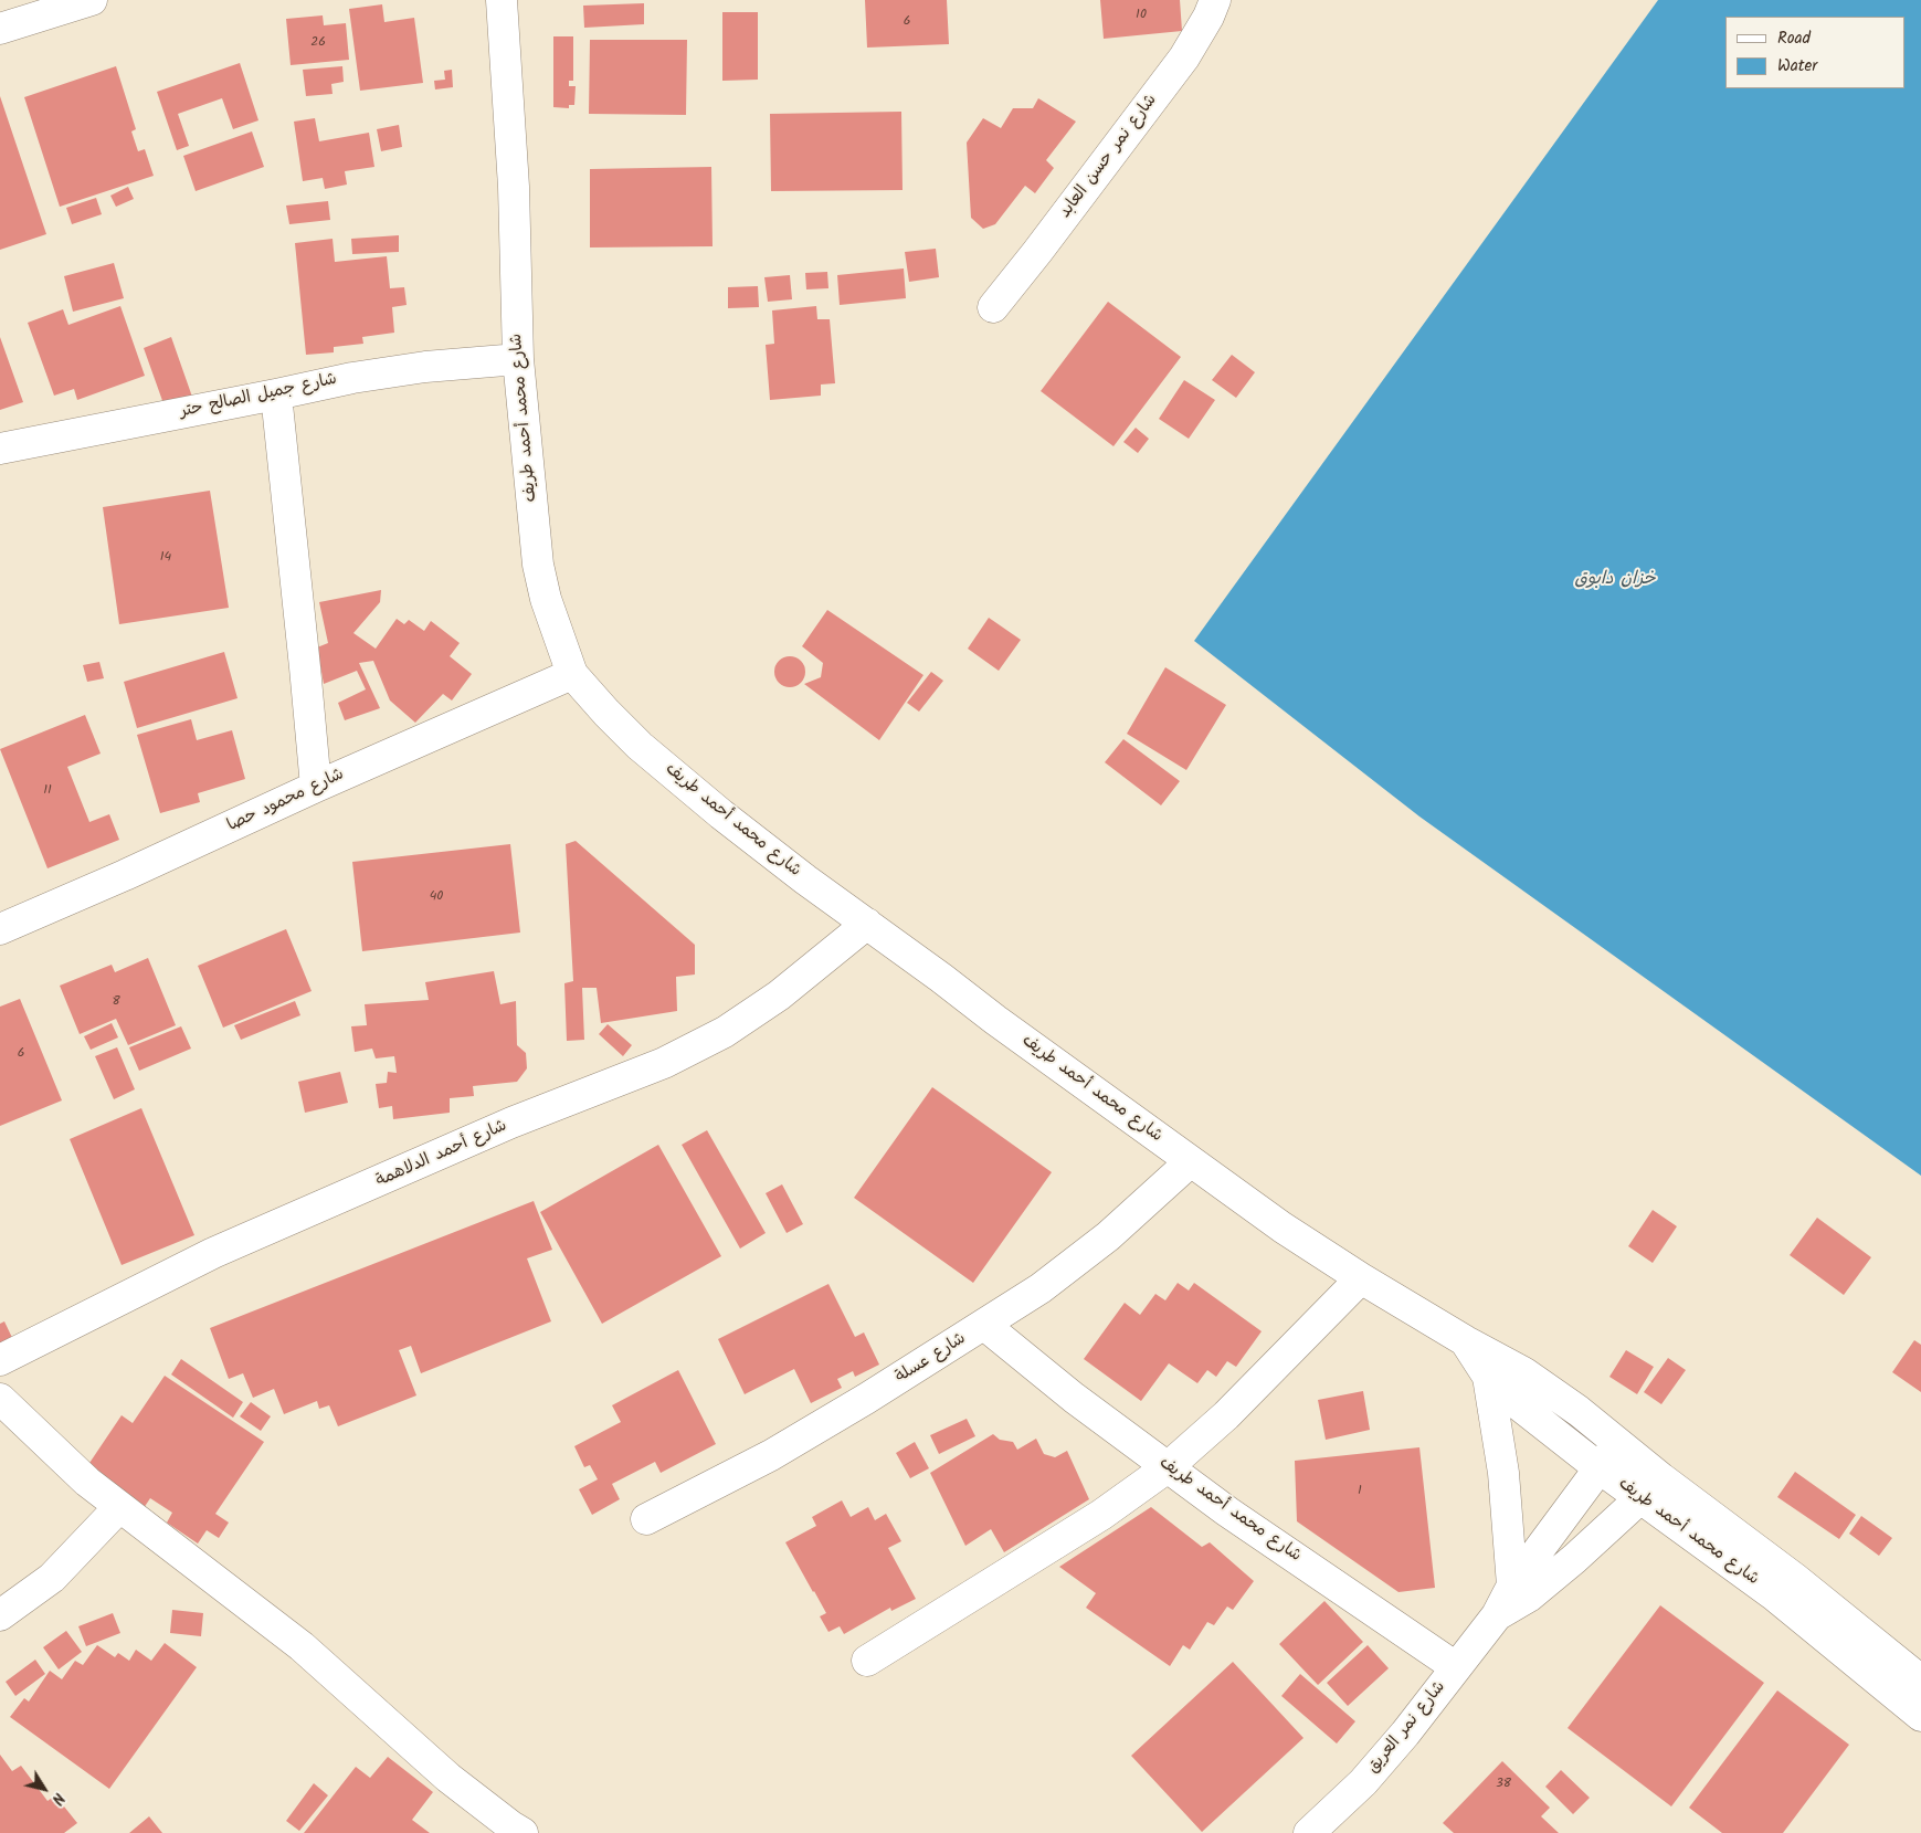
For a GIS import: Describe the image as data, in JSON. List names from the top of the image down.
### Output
{
  "streets": {
    "street": [
      "شارع نمر حسن العابد",
      "شارع جميل الصالح حتر",
      "شارع محمد أحمد طريف",
      "شارع محمود حصا",
      "شارع أحمد الدلاهمة",
      "شارع عسلة",
      "شارع نمر العريق"
    ]
  },
  "crossings": [
    ["شارع جميل الصالح حتر", "شارع محمد أحمد طريف"],
    ["شارع محمد أحمد طريف", "شارع محمود حصا"],
    ["شارع محمد أحمد طريف", "شارع أحمد الدلاهمة"],
    ["شارع محمد أحمد طريف", "شارع عسلة"],
    ["شارع محمد أحمد طريف", "شارع نمر العريق"]
  ],
  "water": ["خزان دابوق"],
  "house_numbers": [
    "10",
    "6",
    "26",
    "14",
    "11",
    "40",
    "8",
    "6",
    "1",
    "38"
  ],
  "legend": ["Road", "Water"],
  "north": "bottom right"
}
